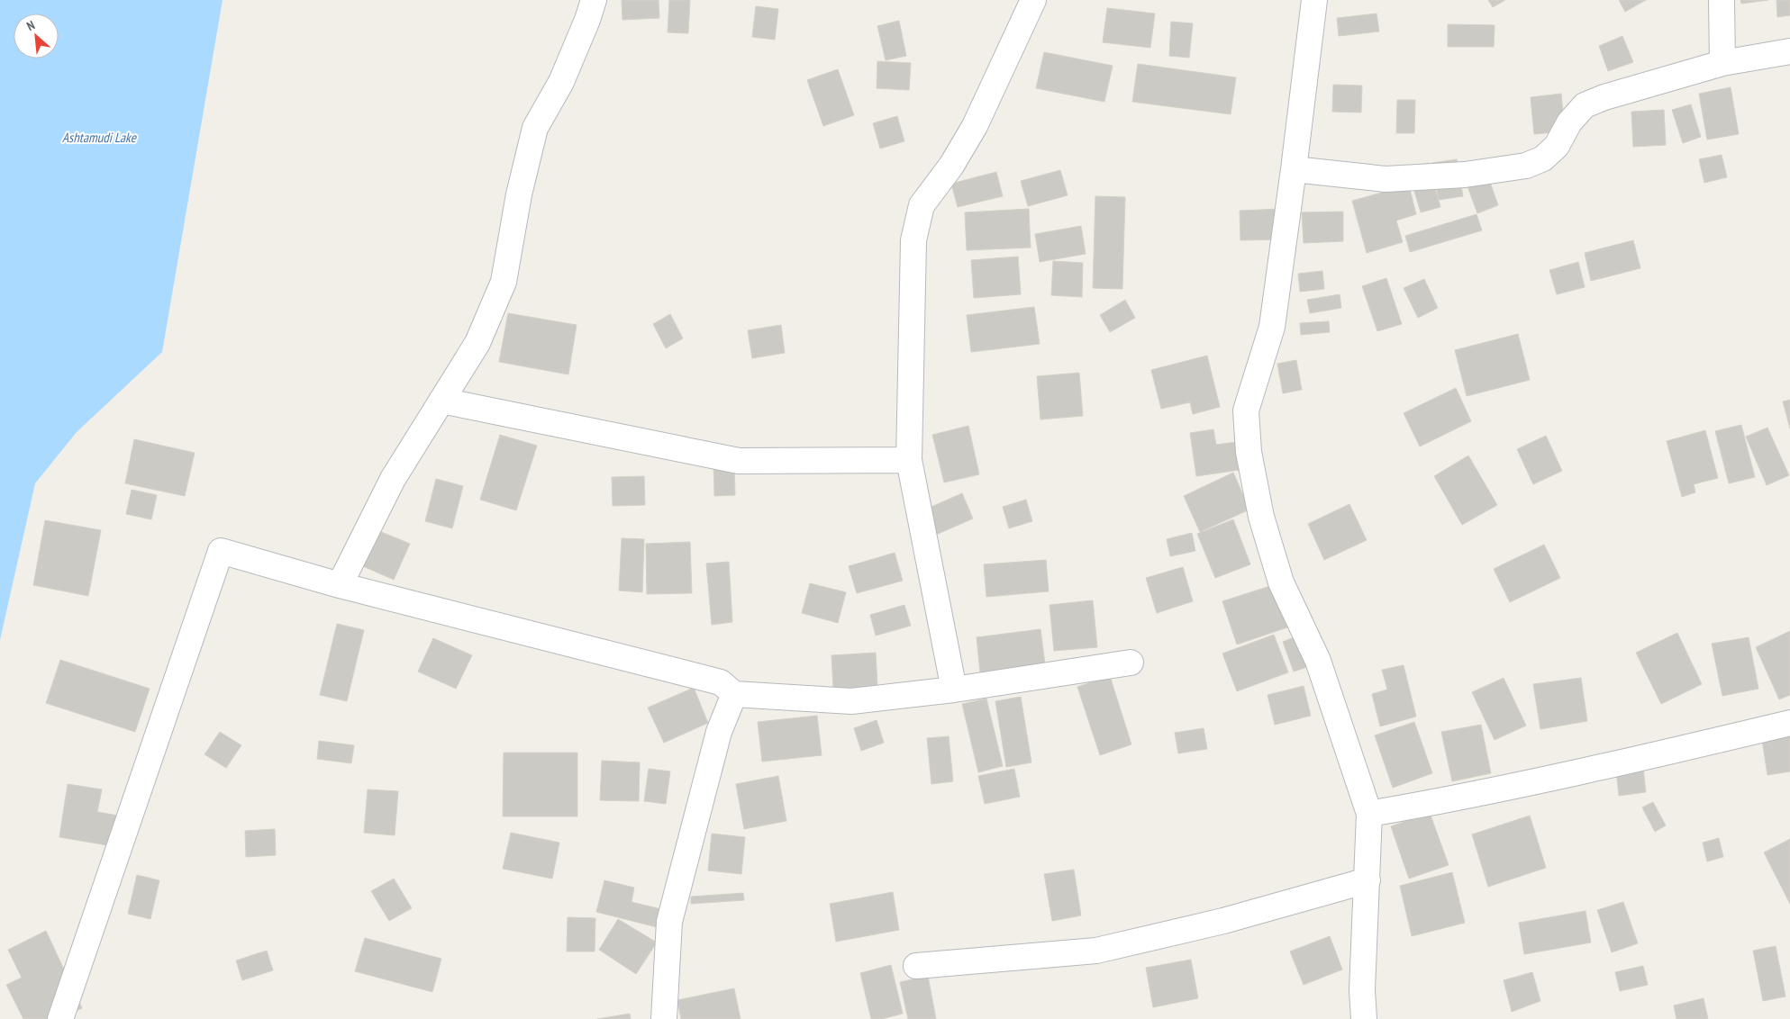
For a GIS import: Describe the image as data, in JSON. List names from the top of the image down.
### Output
{
  "water": ["Ashtamudi Lake"],
  "north": "top left"
}
